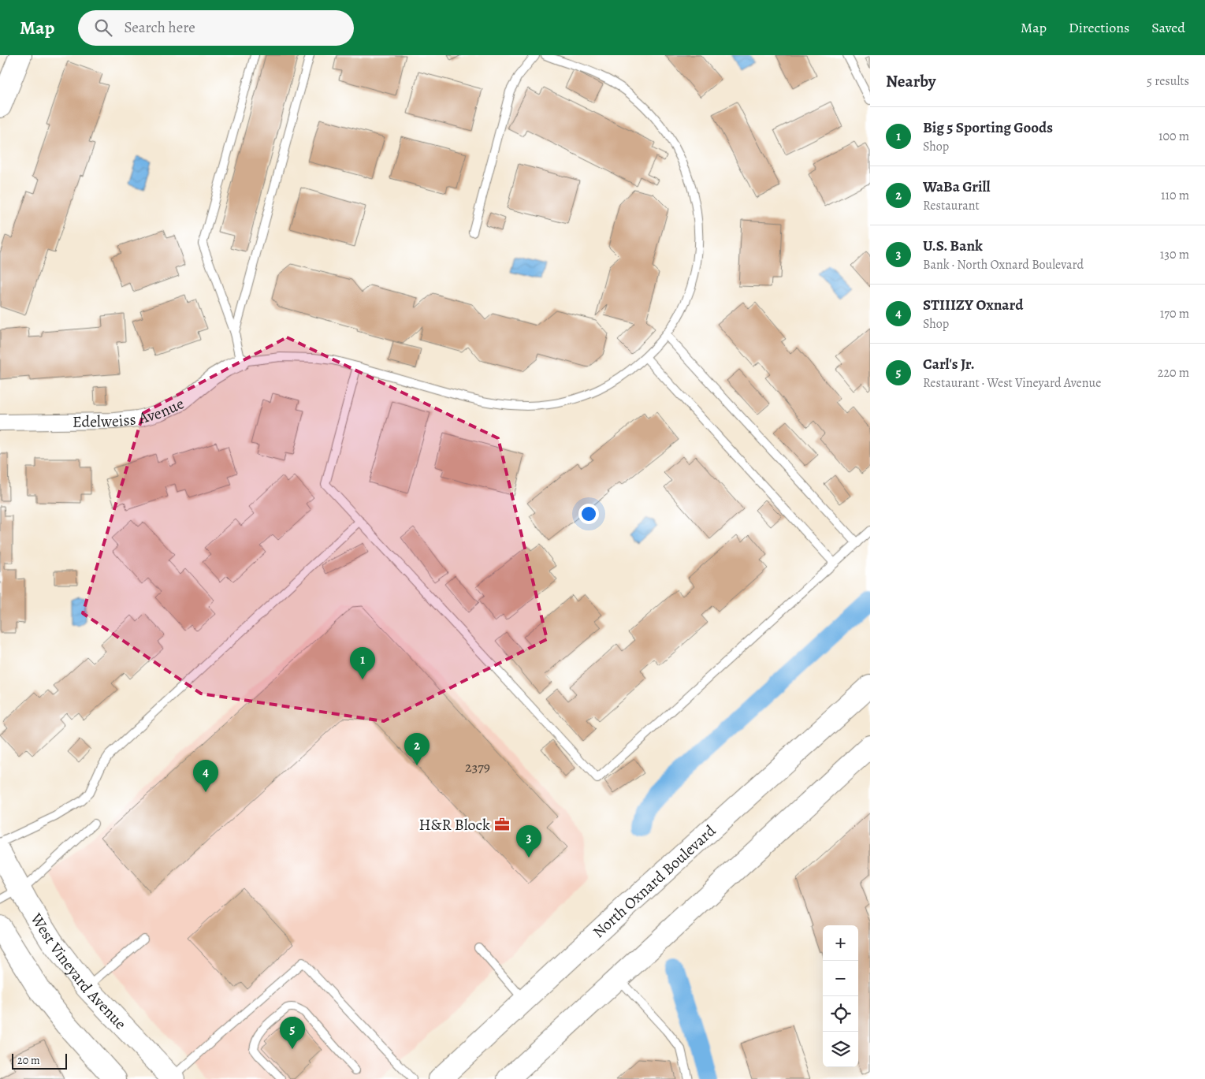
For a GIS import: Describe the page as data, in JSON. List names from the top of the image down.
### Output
{
  "streets": {
    "main road": ["North Oxnard Boulevard", "West Vineyard Avenue"],
    "street": ["Edelweiss Avenue"]
  },
  "places": {
    "office": ["H&R Block"]
  },
  "house_numbers": ["2379"],
  "scale_bar": "20 m",
  "page": {
    "header": "Map",
    "search": "Search here",
    "nav": ["Map", "Directions", "Saved"],
    "heading": ["Nearby", "5 results"],
    "list": [
      {
        "mark": "1",
        "name": "Big 5 Sporting Goods",
        "note": "Shop",
        "value": "100 m"
      },
      {
        "mark": "2",
        "name": "WaBa Grill",
        "note": "Restaurant",
        "value": "110 m"
      },
      {
        "mark": "3",
        "name": "U.S. Bank",
        "note": "Bank · North Oxnard Boulevard",
        "value": "130 m"
      },
      {
        "mark": "4",
        "name": "STIIIZY Oxnard",
        "note": "Shop",
        "value": "170 m"
      },
      {
        "mark": "5",
        "name": "Carl's Jr.",
        "note": "Restaurant · West Vineyard Avenue",
        "value": "220 m"
      }
    ],
    "pins": [
      "1",
      "2",
      "4",
      "3",
      "5"
    ],
    "map_buttons": ["+", "−"],
    "scale": "20 m"
  }
}
